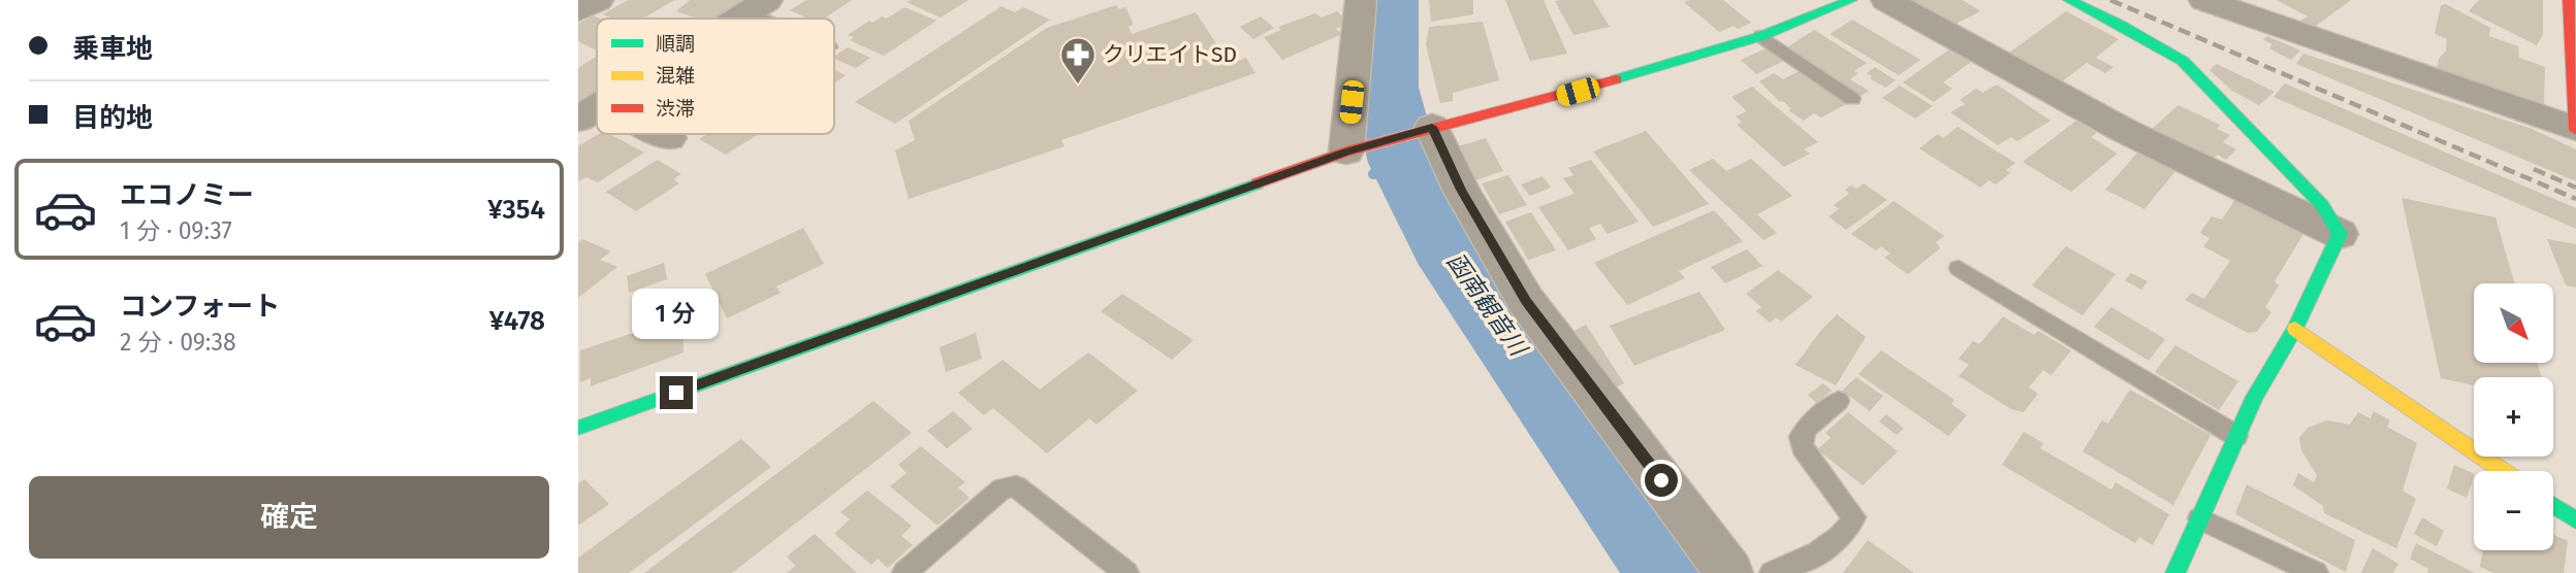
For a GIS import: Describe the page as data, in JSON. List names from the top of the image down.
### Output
{
  "water": ["函南観音川"],
  "places": {
    "pharmacy": ["クリエイトSD"]
  },
  "legend": ["順調", "混雑", "渋滞"],
  "north": "bottom right",
  "page": {
    "banner": ["乗車地", "目的地"],
    "list": [
      {
        "name": "エコノミー",
        "note": "1 分 · 09:37",
        "value": "¥354"
      },
      {
        "name": "コンフォート",
        "note": "2 分 · 09:38",
        "value": "¥478"
      }
    ],
    "map_buttons": ["+", "−"],
    "bubble": "1 分",
    "buttons": "確定"
  }
}
